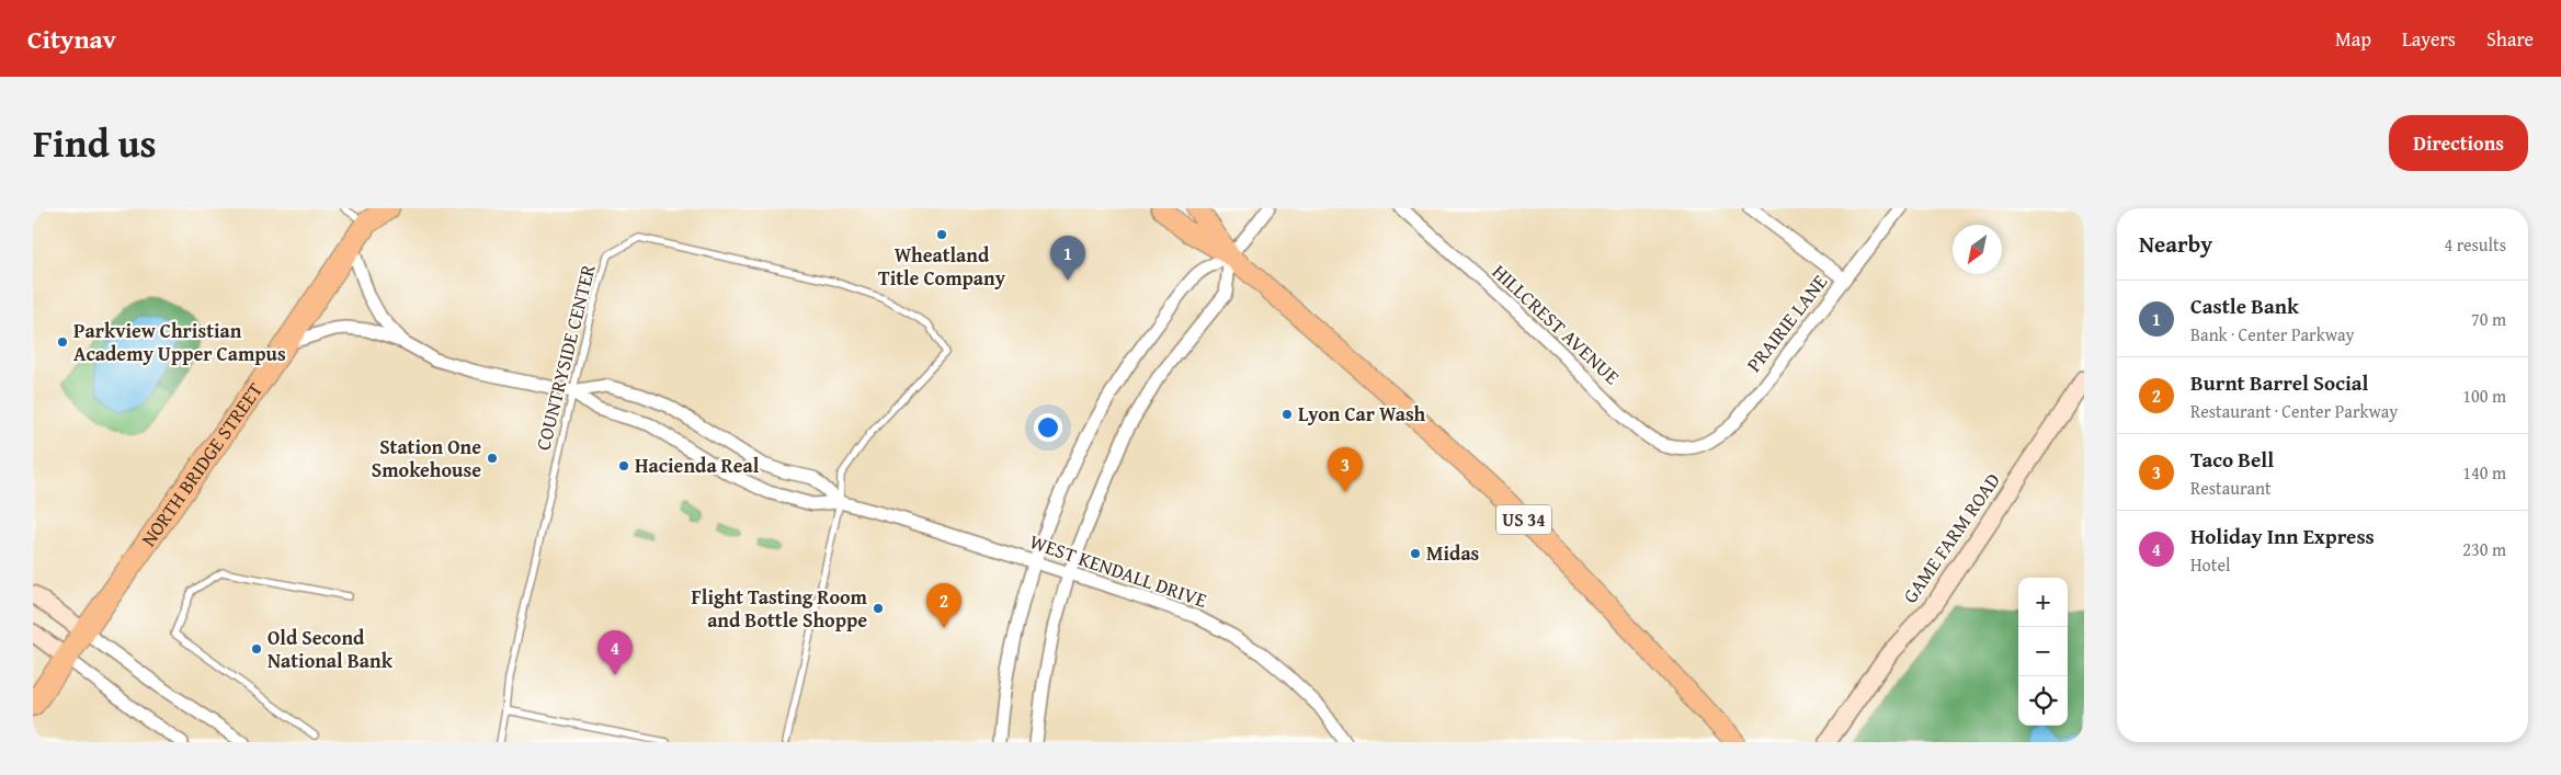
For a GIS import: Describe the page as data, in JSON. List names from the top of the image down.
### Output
{
  "streets": {
    "highway": ["NORTH BRIDGE STREET"],
    "main road": ["US 34"],
    "street": [
      "PRAIRIE LANE",
      "HILLCREST AVENUE",
      "GAME FARM ROAD",
      "WEST KENDALL DRIVE"
    ],
    "lane": ["COUNTRYSIDE CENTER"]
  },
  "crossings": [
    ["PRAIRIE LANE", "HILLCREST AVENUE"],
    ["COUNTRYSIDE CENTER", "WEST KENDALL DRIVE"],
    ["NORTH BRIDGE STREET", "WEST KENDALL DRIVE"]
  ],
  "places": [
    "Wheatland Title Company",
    "Parkview Christian Academy Upper Campus",
    "Lyon Car Wash",
    "Station One Smokehouse",
    "Hacienda Real",
    "Midas",
    "Flight Tasting Room and Bottle Shoppe",
    "Old Second National Bank"
  ],
  "north": "bottom left",
  "page": {
    "header": "Citynav",
    "nav": ["Map", "Layers", "Share"],
    "title": "Find us",
    "buttons": "Directions",
    "heading": ["Nearby", "4 results"],
    "pins": [
      "1",
      "3",
      "2",
      "4"
    ],
    "list": [
      {
        "mark": "1",
        "name": "Castle Bank",
        "note": "Bank · Center Parkway",
        "value": "70 m"
      },
      {
        "mark": "2",
        "name": "Burnt Barrel Social",
        "note": "Restaurant · Center Parkway",
        "value": "100 m"
      },
      {
        "mark": "3",
        "name": "Taco Bell",
        "note": "Restaurant",
        "value": "140 m"
      },
      {
        "mark": "4",
        "name": "Holiday Inn Express",
        "note": "Hotel",
        "value": "230 m"
      }
    ],
    "map_buttons": ["+", "−"]
  }
}
